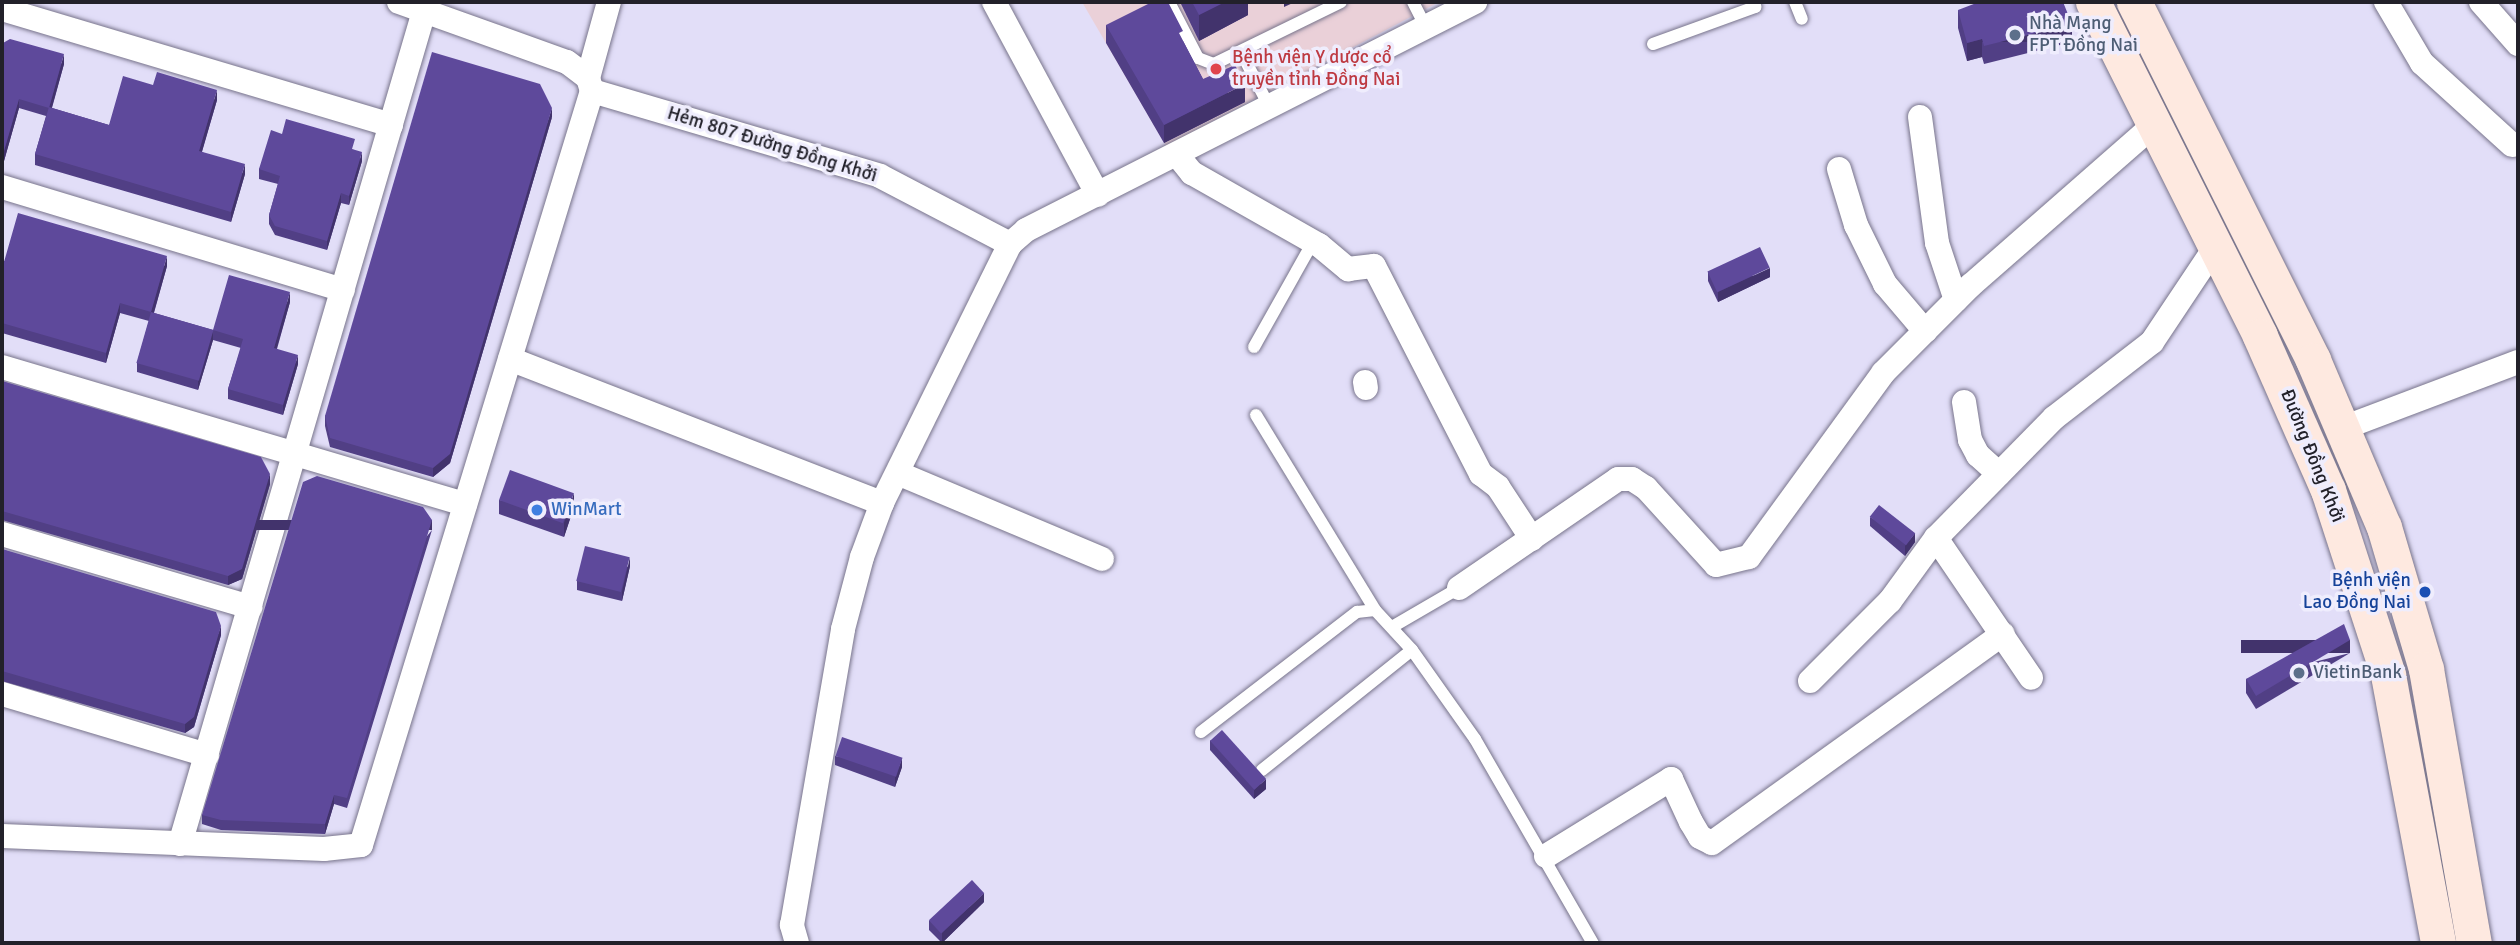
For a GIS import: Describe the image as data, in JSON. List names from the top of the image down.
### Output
{
  "streets": {
    "main road": ["Đường Đồng Khởi"],
    "street": ["Hẻm 807 Đường Đồng Khởi"]
  },
  "places": [
    "Nhà Mạng FPT Đồng Nai",
    "Bệnh viện Y dược cổ truyền tỉnh Đồng Nai",
    "WinMart",
    "Bệnh viện Lao Đồng Nai",
    "VietinBank"
  ]
}
